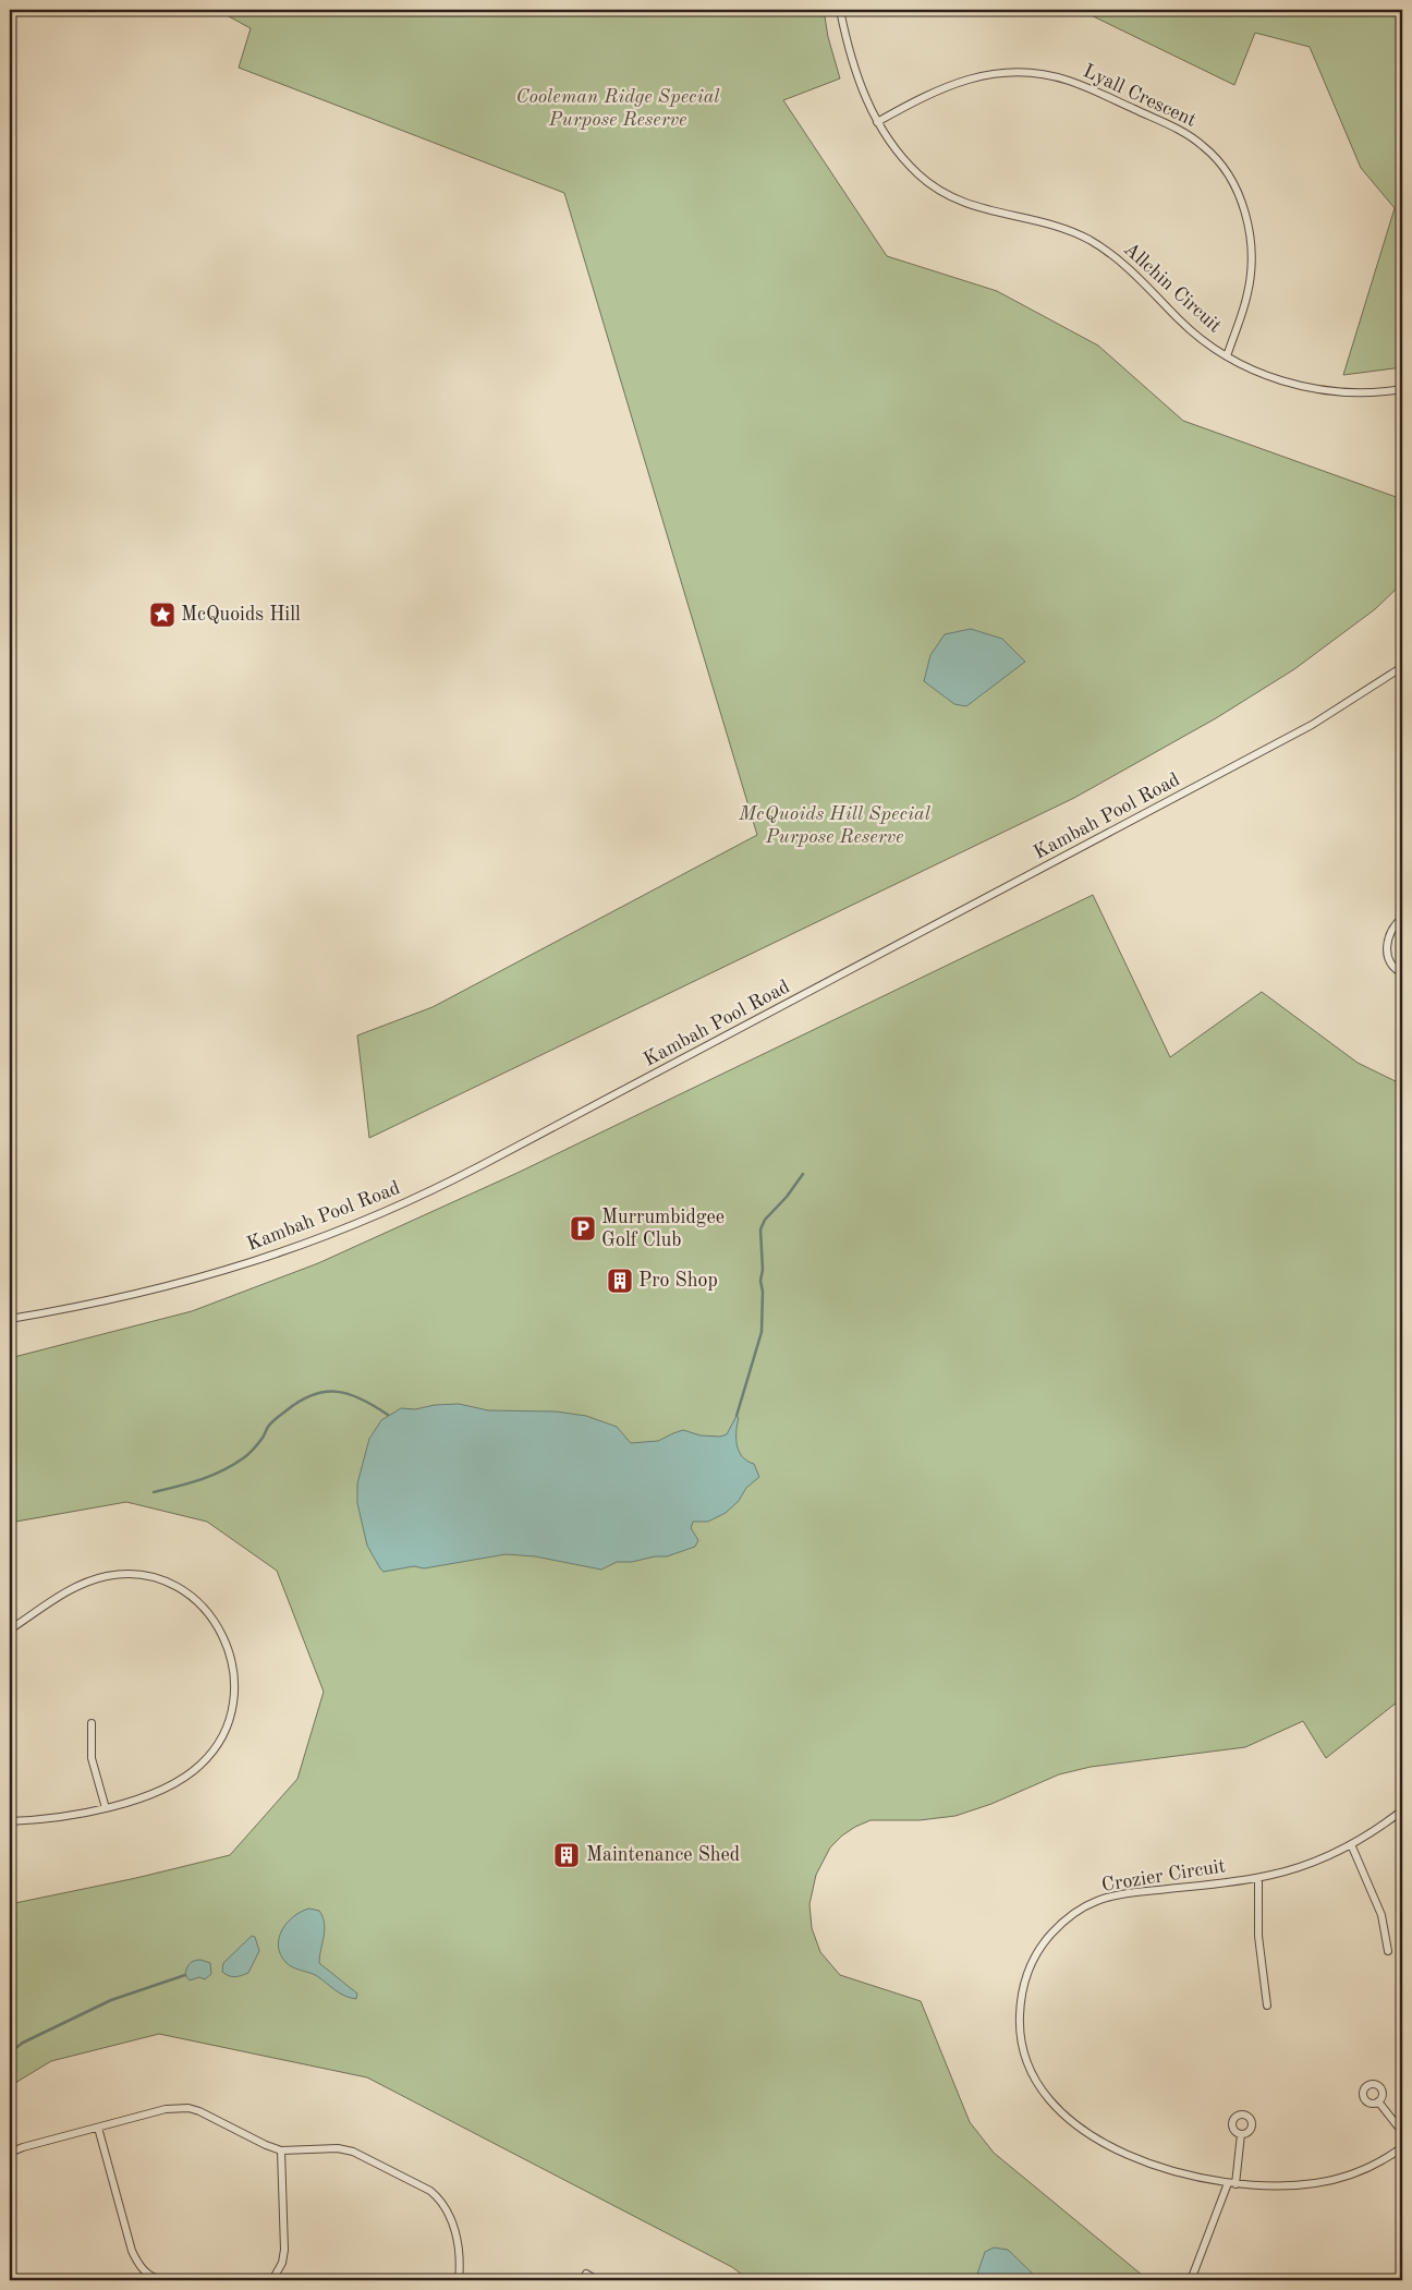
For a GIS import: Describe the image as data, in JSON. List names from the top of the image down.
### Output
{
  "streets": {
    "street": [
      "Lyall Crescent",
      "Allchin Circuit",
      "Kambah Pool Road",
      "Crozier Circuit"
    ]
  },
  "crossings": [
    ["Lyall Crescent", "Allchin Circuit"]
  ],
  "parks": ["Cooleman Ridge Special Purpose Reserve", "McQuoids Hill Special Purpose Reserve"],
  "places": {
    "place": ["McQuoids Hill"],
    "parking": ["Murrumbidgee Golf Club"],
    "building": ["Pro Shop", "Maintenance Shed"]
  }
}
